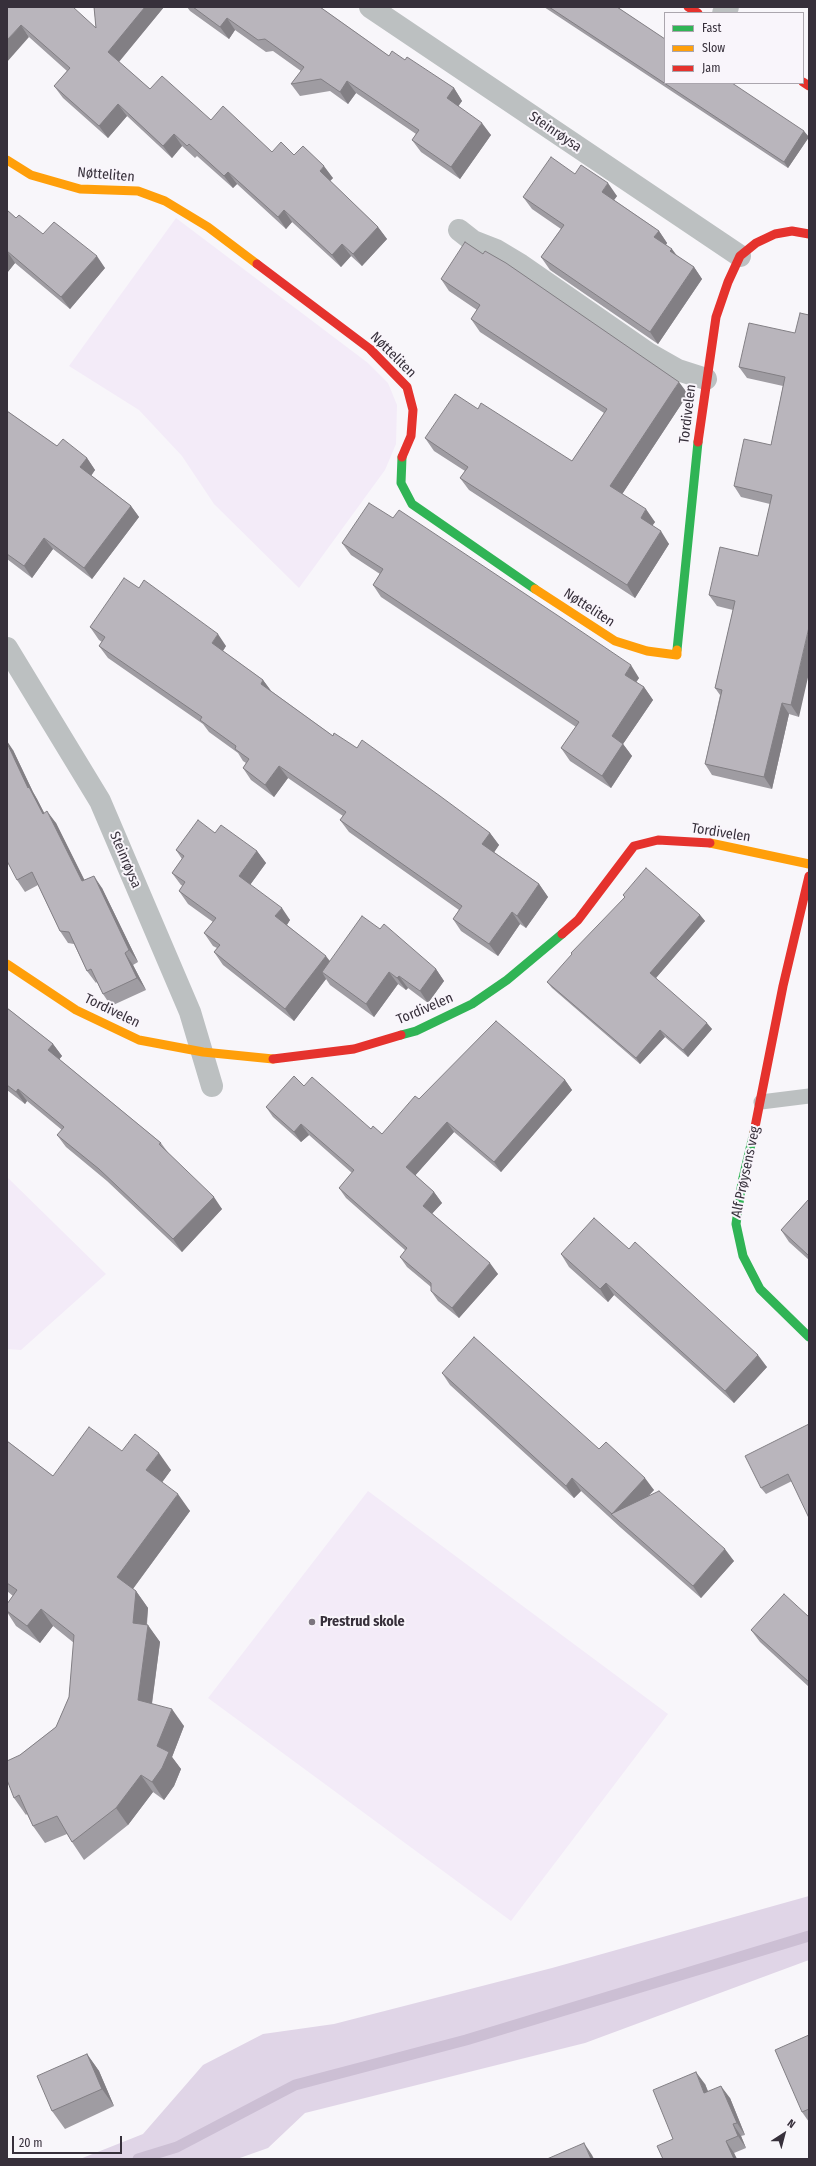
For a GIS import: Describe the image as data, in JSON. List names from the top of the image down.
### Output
{
  "streets": {
    "street": [
      "Steinrøysa",
      "Nøtteliten",
      "Tordivelen",
      "Alf Prøysens veg"
    ]
  },
  "crossings": [
    ["Steinrøysa", "Tordivelen"],
    ["Nøtteliten", "Tordivelen"]
  ],
  "places": ["Prestrud skole"],
  "legend": ["Fast", "Slow", "Jam"],
  "scale_bar": "20 m",
  "north": "top right"
}
